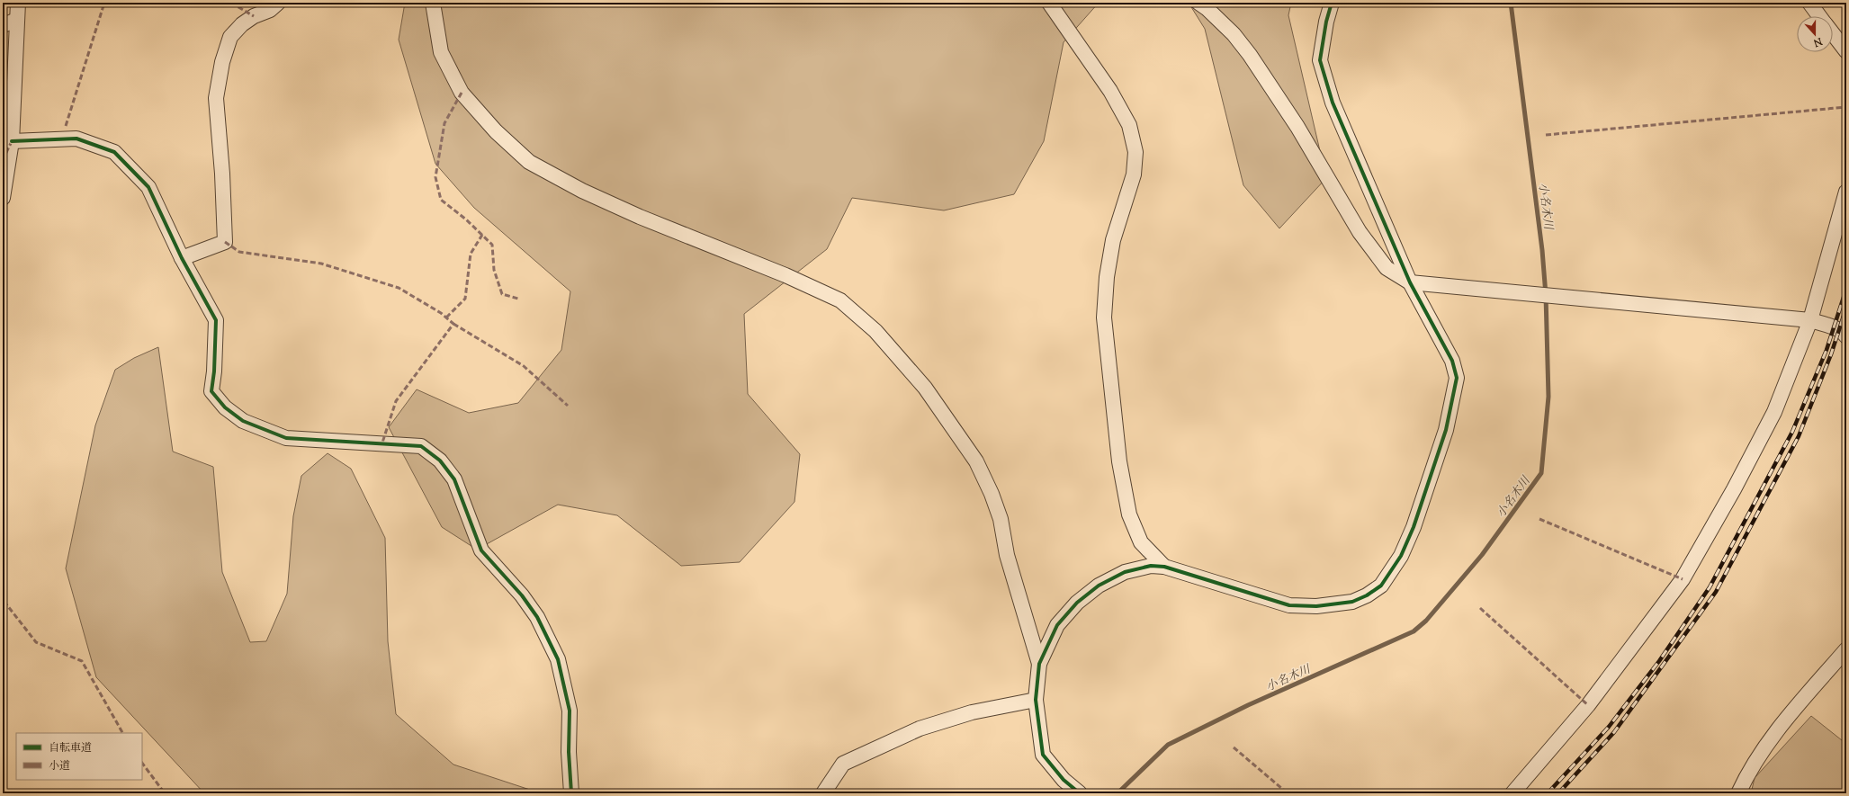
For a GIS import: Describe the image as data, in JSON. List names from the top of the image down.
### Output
{
  "water": ["小名木川"],
  "legend": ["自転車道", "小道"],
  "north": "bottom"
}
